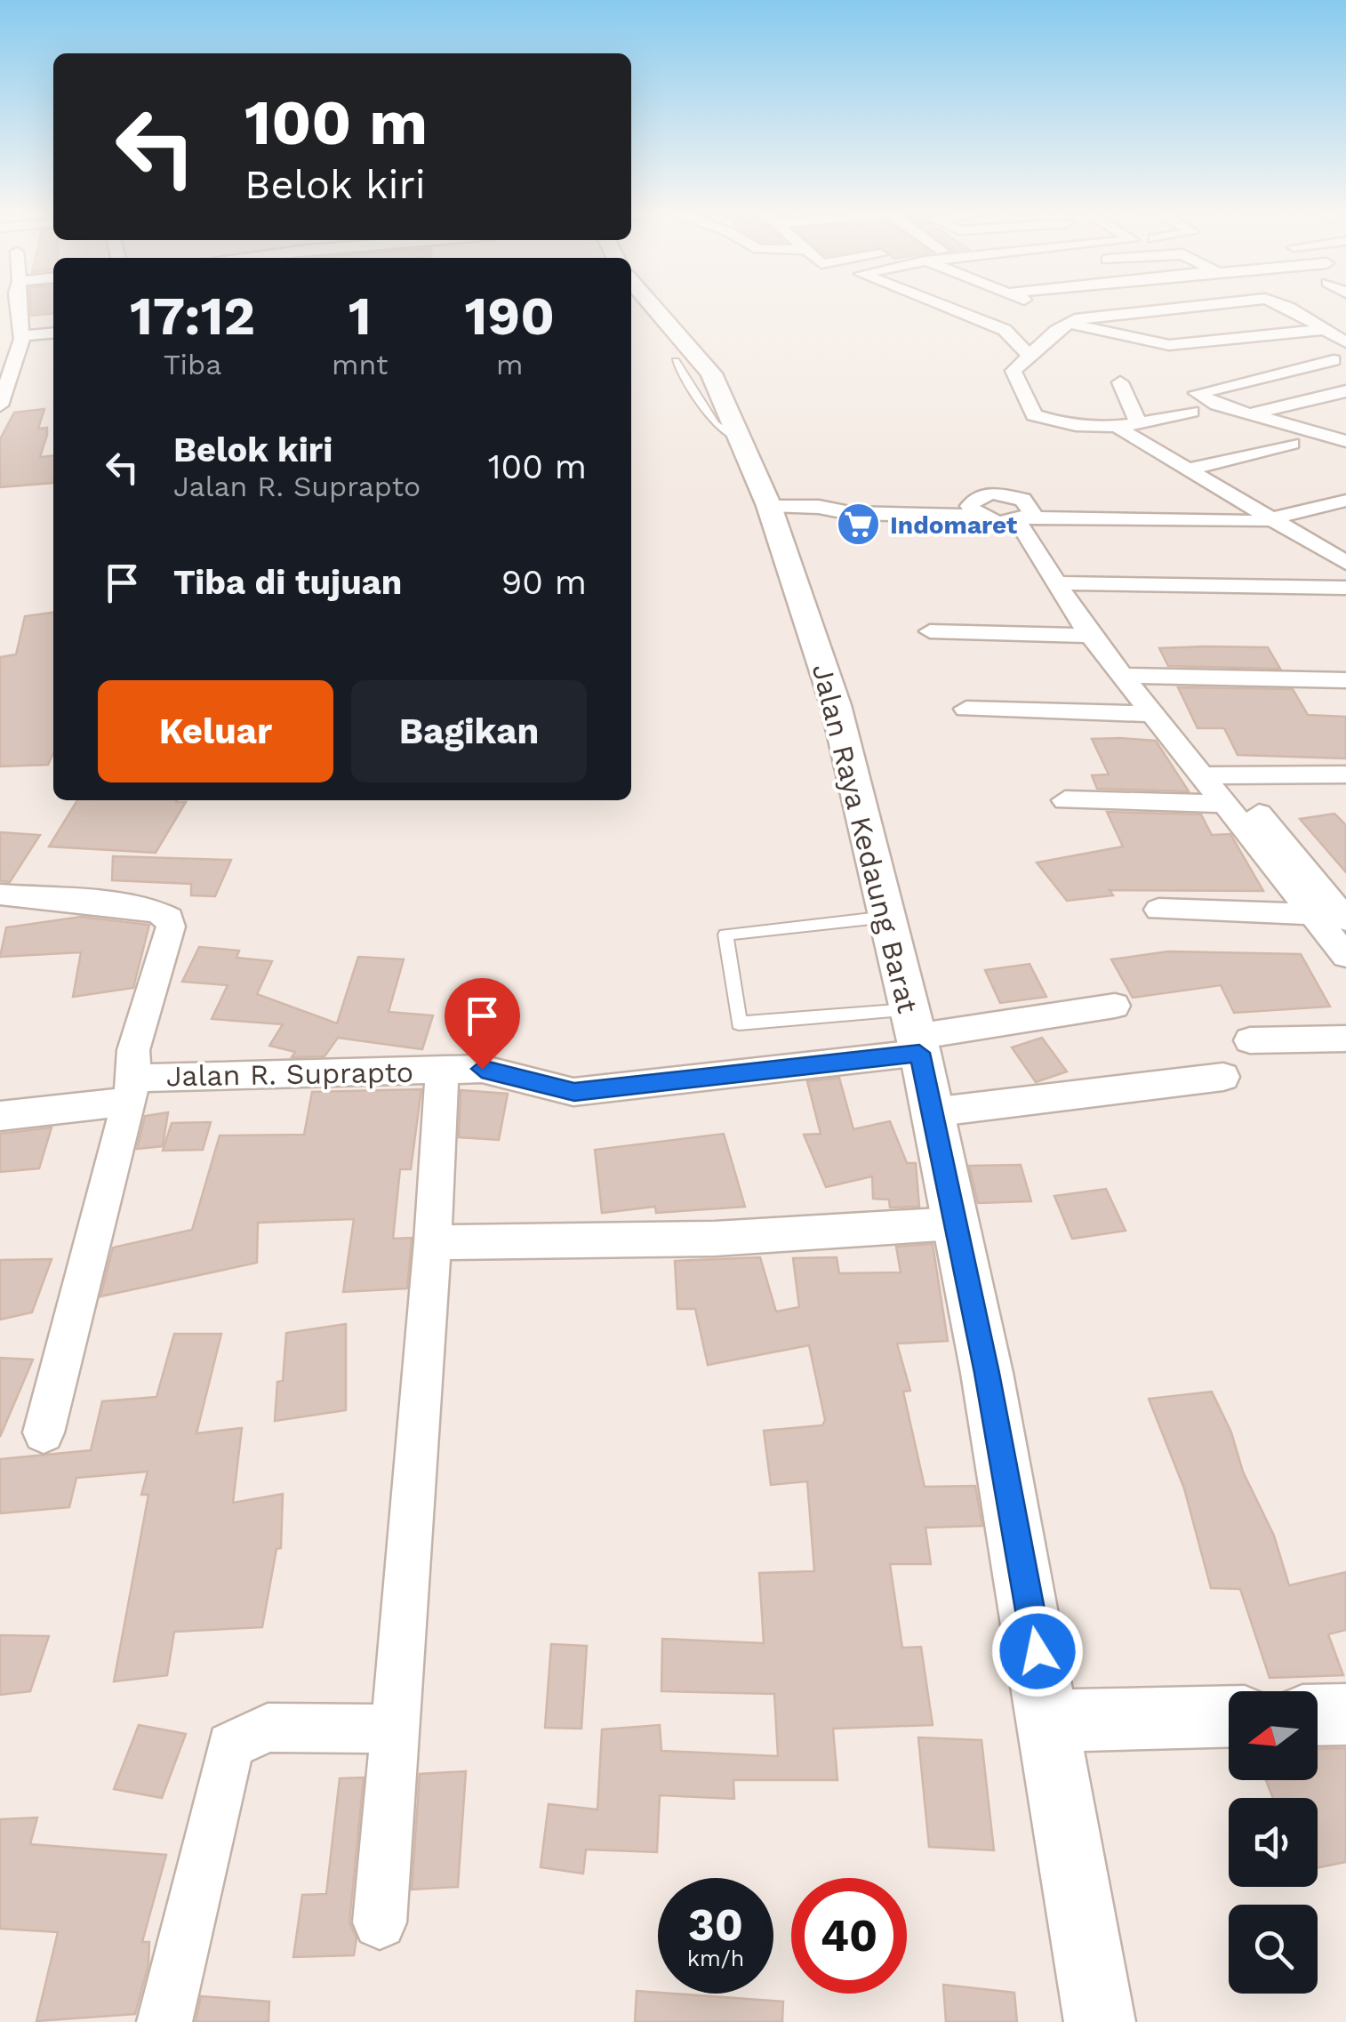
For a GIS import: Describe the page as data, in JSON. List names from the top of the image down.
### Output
{
  "streets": {
    "street": ["Jalan Raya Kedaung Barat", "Jalan R. Suprapto"]
  },
  "crossings": [
    ["Jalan Raya Kedaung Barat", "Jalan R. Suprapto"]
  ],
  "places": {
    "supermarket": ["Indomaret"]
  },
  "north": "left",
  "page": {
    "turn": ["100 m", "Belok kiri"],
    "eta": [
      "17:12",
      "Tiba",
      "1",
      "mnt",
      "190",
      "m"
    ],
    "list": [
      {
        "name": "Belok kiri",
        "note": "Jalan R. Suprapto",
        "value": "100 m"
      },
      {
        "name": "Tiba di tujuan",
        "value": "90 m"
      }
    ],
    "buttons": ["Keluar", "Bagikan"],
    "speed": "30 km/h",
    "limit": "40"
  }
}
